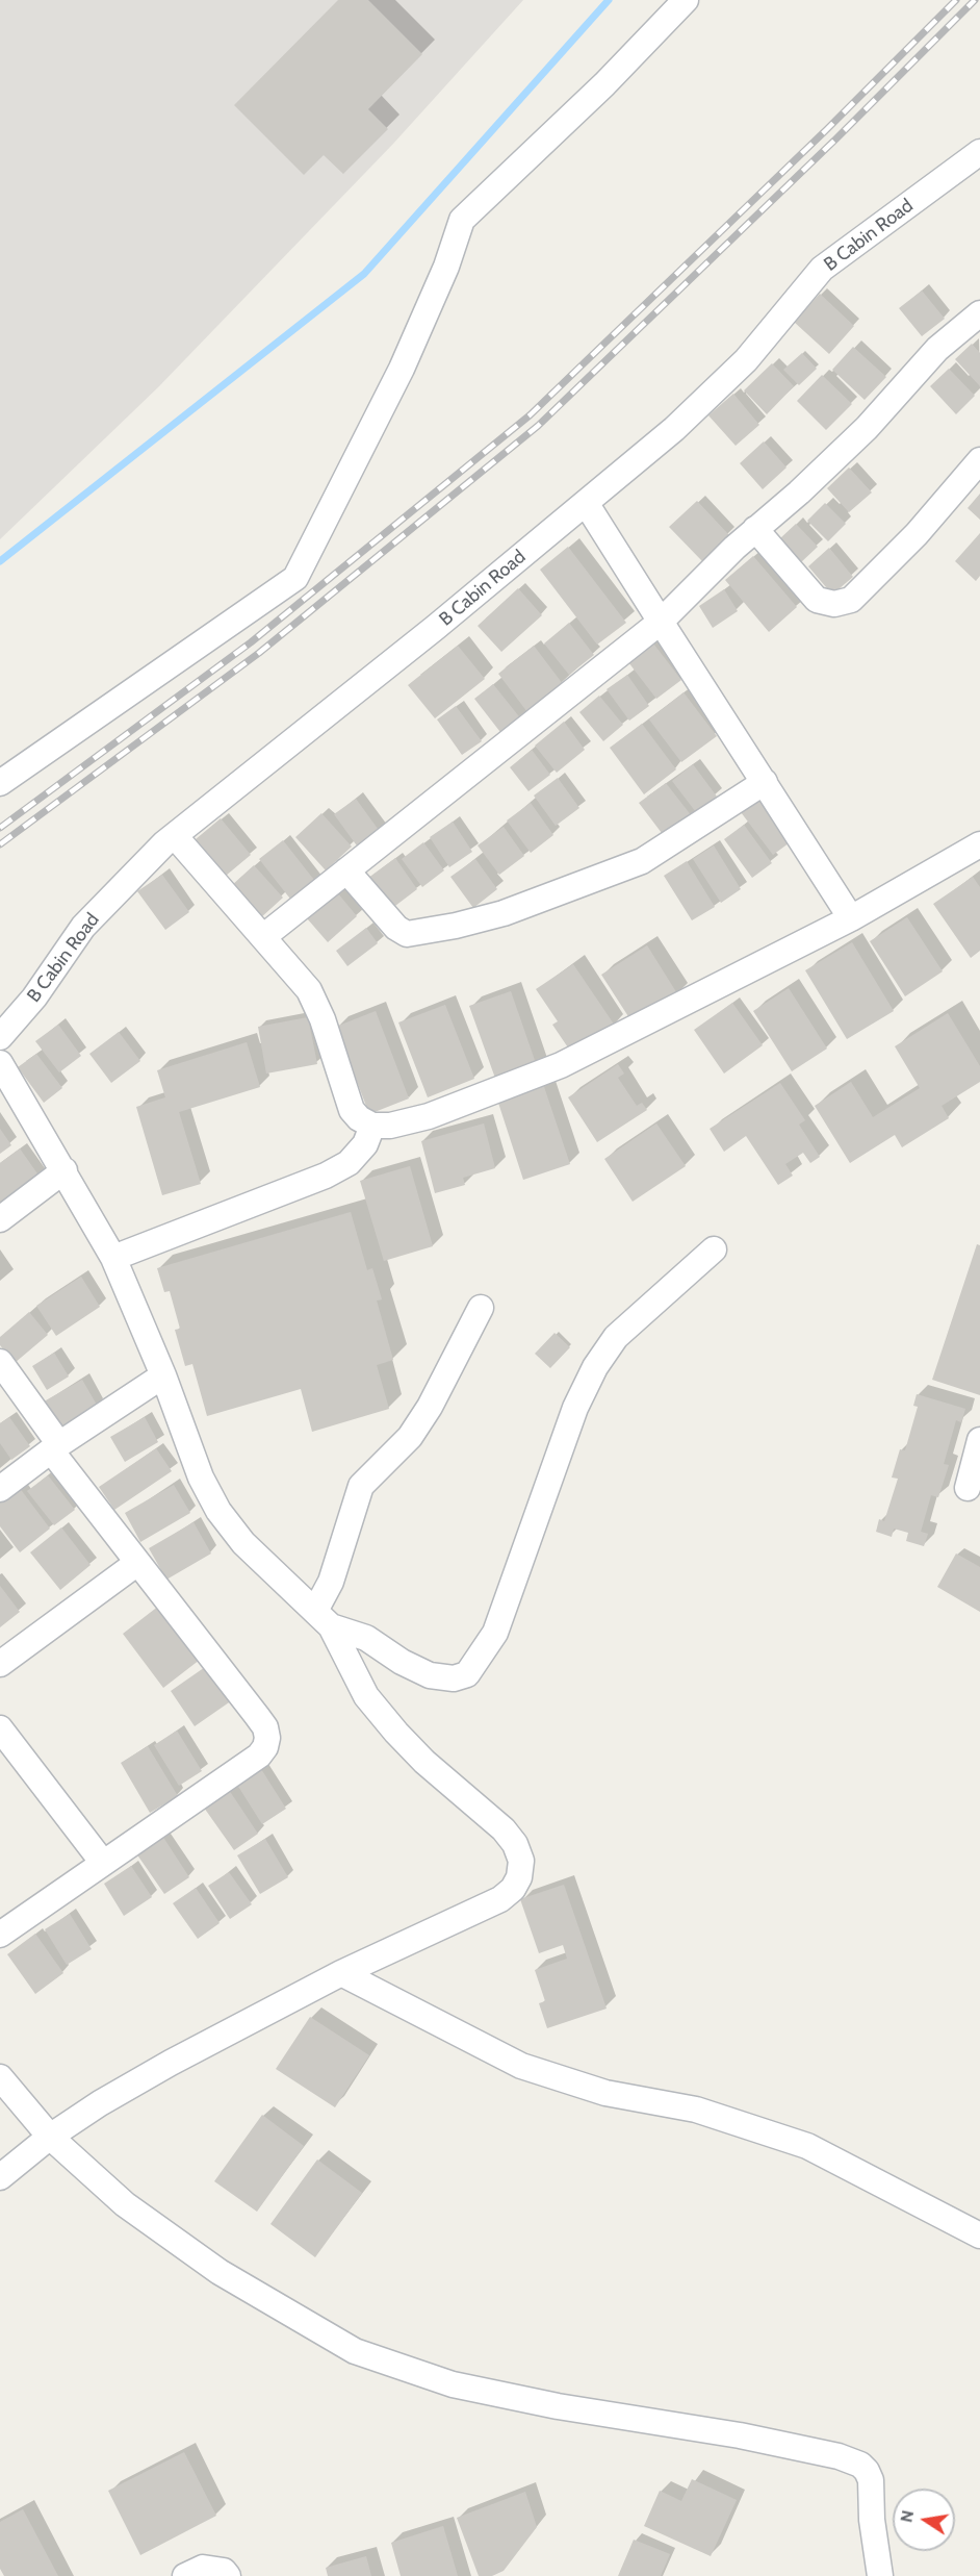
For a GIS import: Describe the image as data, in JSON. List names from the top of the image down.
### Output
{
  "streets": {
    "street": ["B Cabin Road"]
  },
  "north": "left"
}
